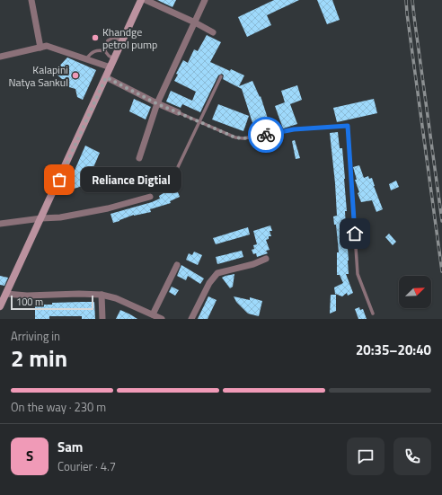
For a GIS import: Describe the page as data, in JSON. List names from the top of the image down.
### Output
{
  "places": ["Khandge petrol pump", "Kalapini Natya Sankul", "Reliance Digtial"],
  "scale_bar": "100 m",
  "north": "top right",
  "page": {
    "bubble": "Reliance Digtial",
    "scale": "100 m",
    "heading": ["2 min", "Arriving in", "20:35–20:40"],
    "panel": ["Sam", "Courier · 4.7"],
    "bar": "On the way · 230 m",
    "round": "S"
  }
}
